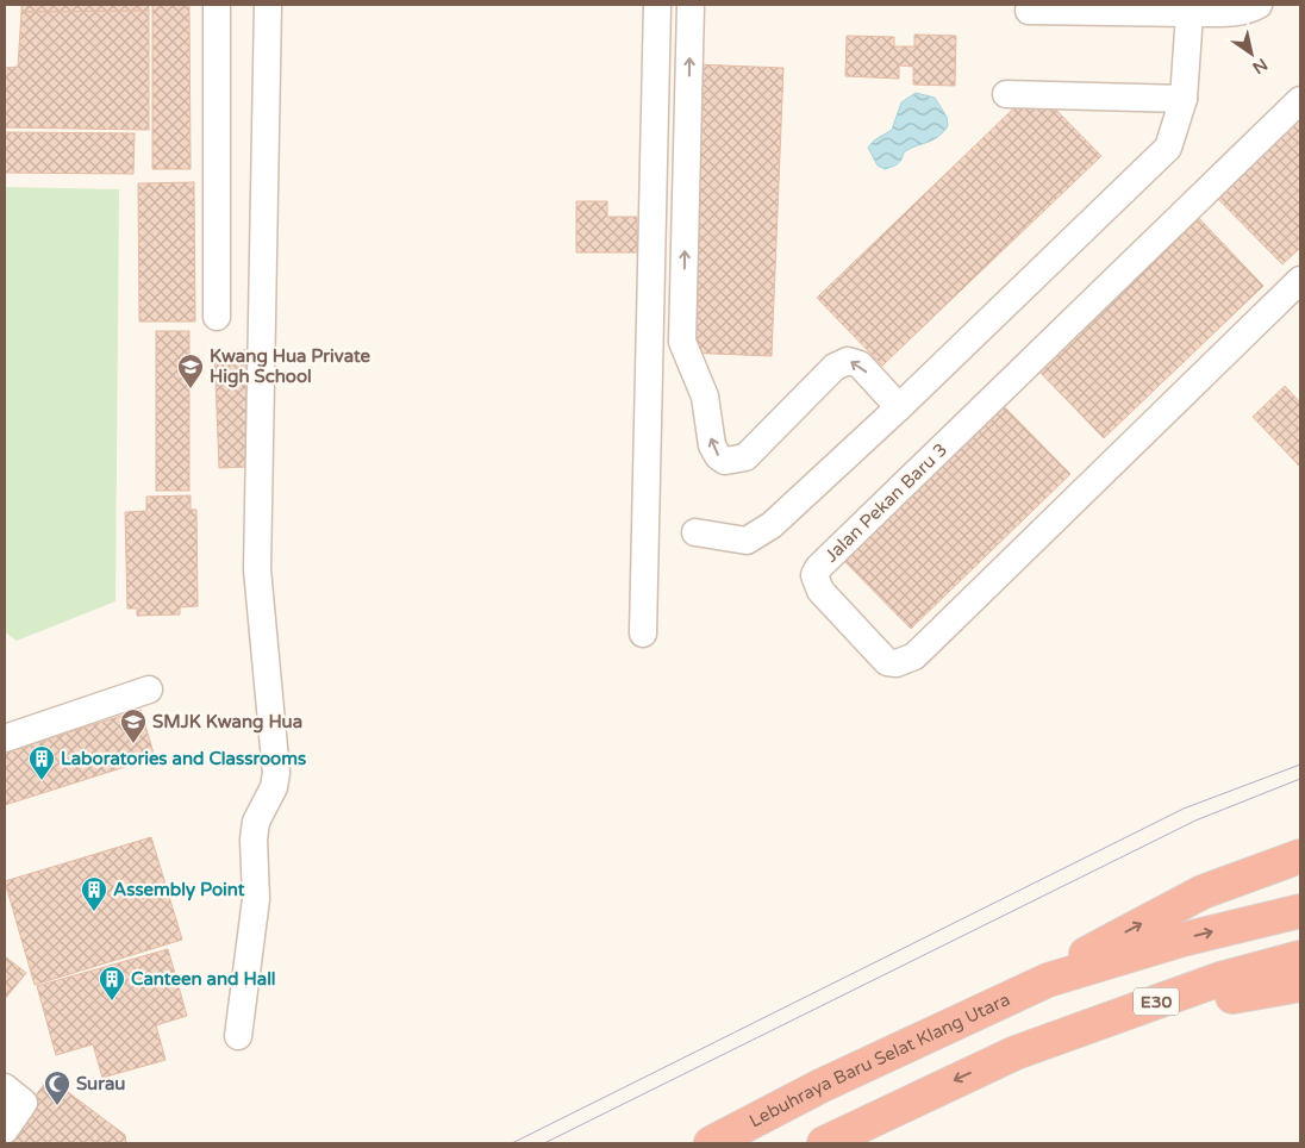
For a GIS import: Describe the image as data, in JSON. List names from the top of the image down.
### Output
{
  "streets": {
    "highway": ["E30", "Lebuhraya Baru Selat Klang Utara"],
    "street": ["Jalan Pekan Baru 3"]
  },
  "places": {
    "school or university": ["Kwang Hua Private High School", "SMJK Kwang Hua"],
    "building": ["Laboratories and Classrooms", "Assembly Point", "Canteen and Hall"],
    "mosque": ["Surau"]
  },
  "north": "bottom right"
}
